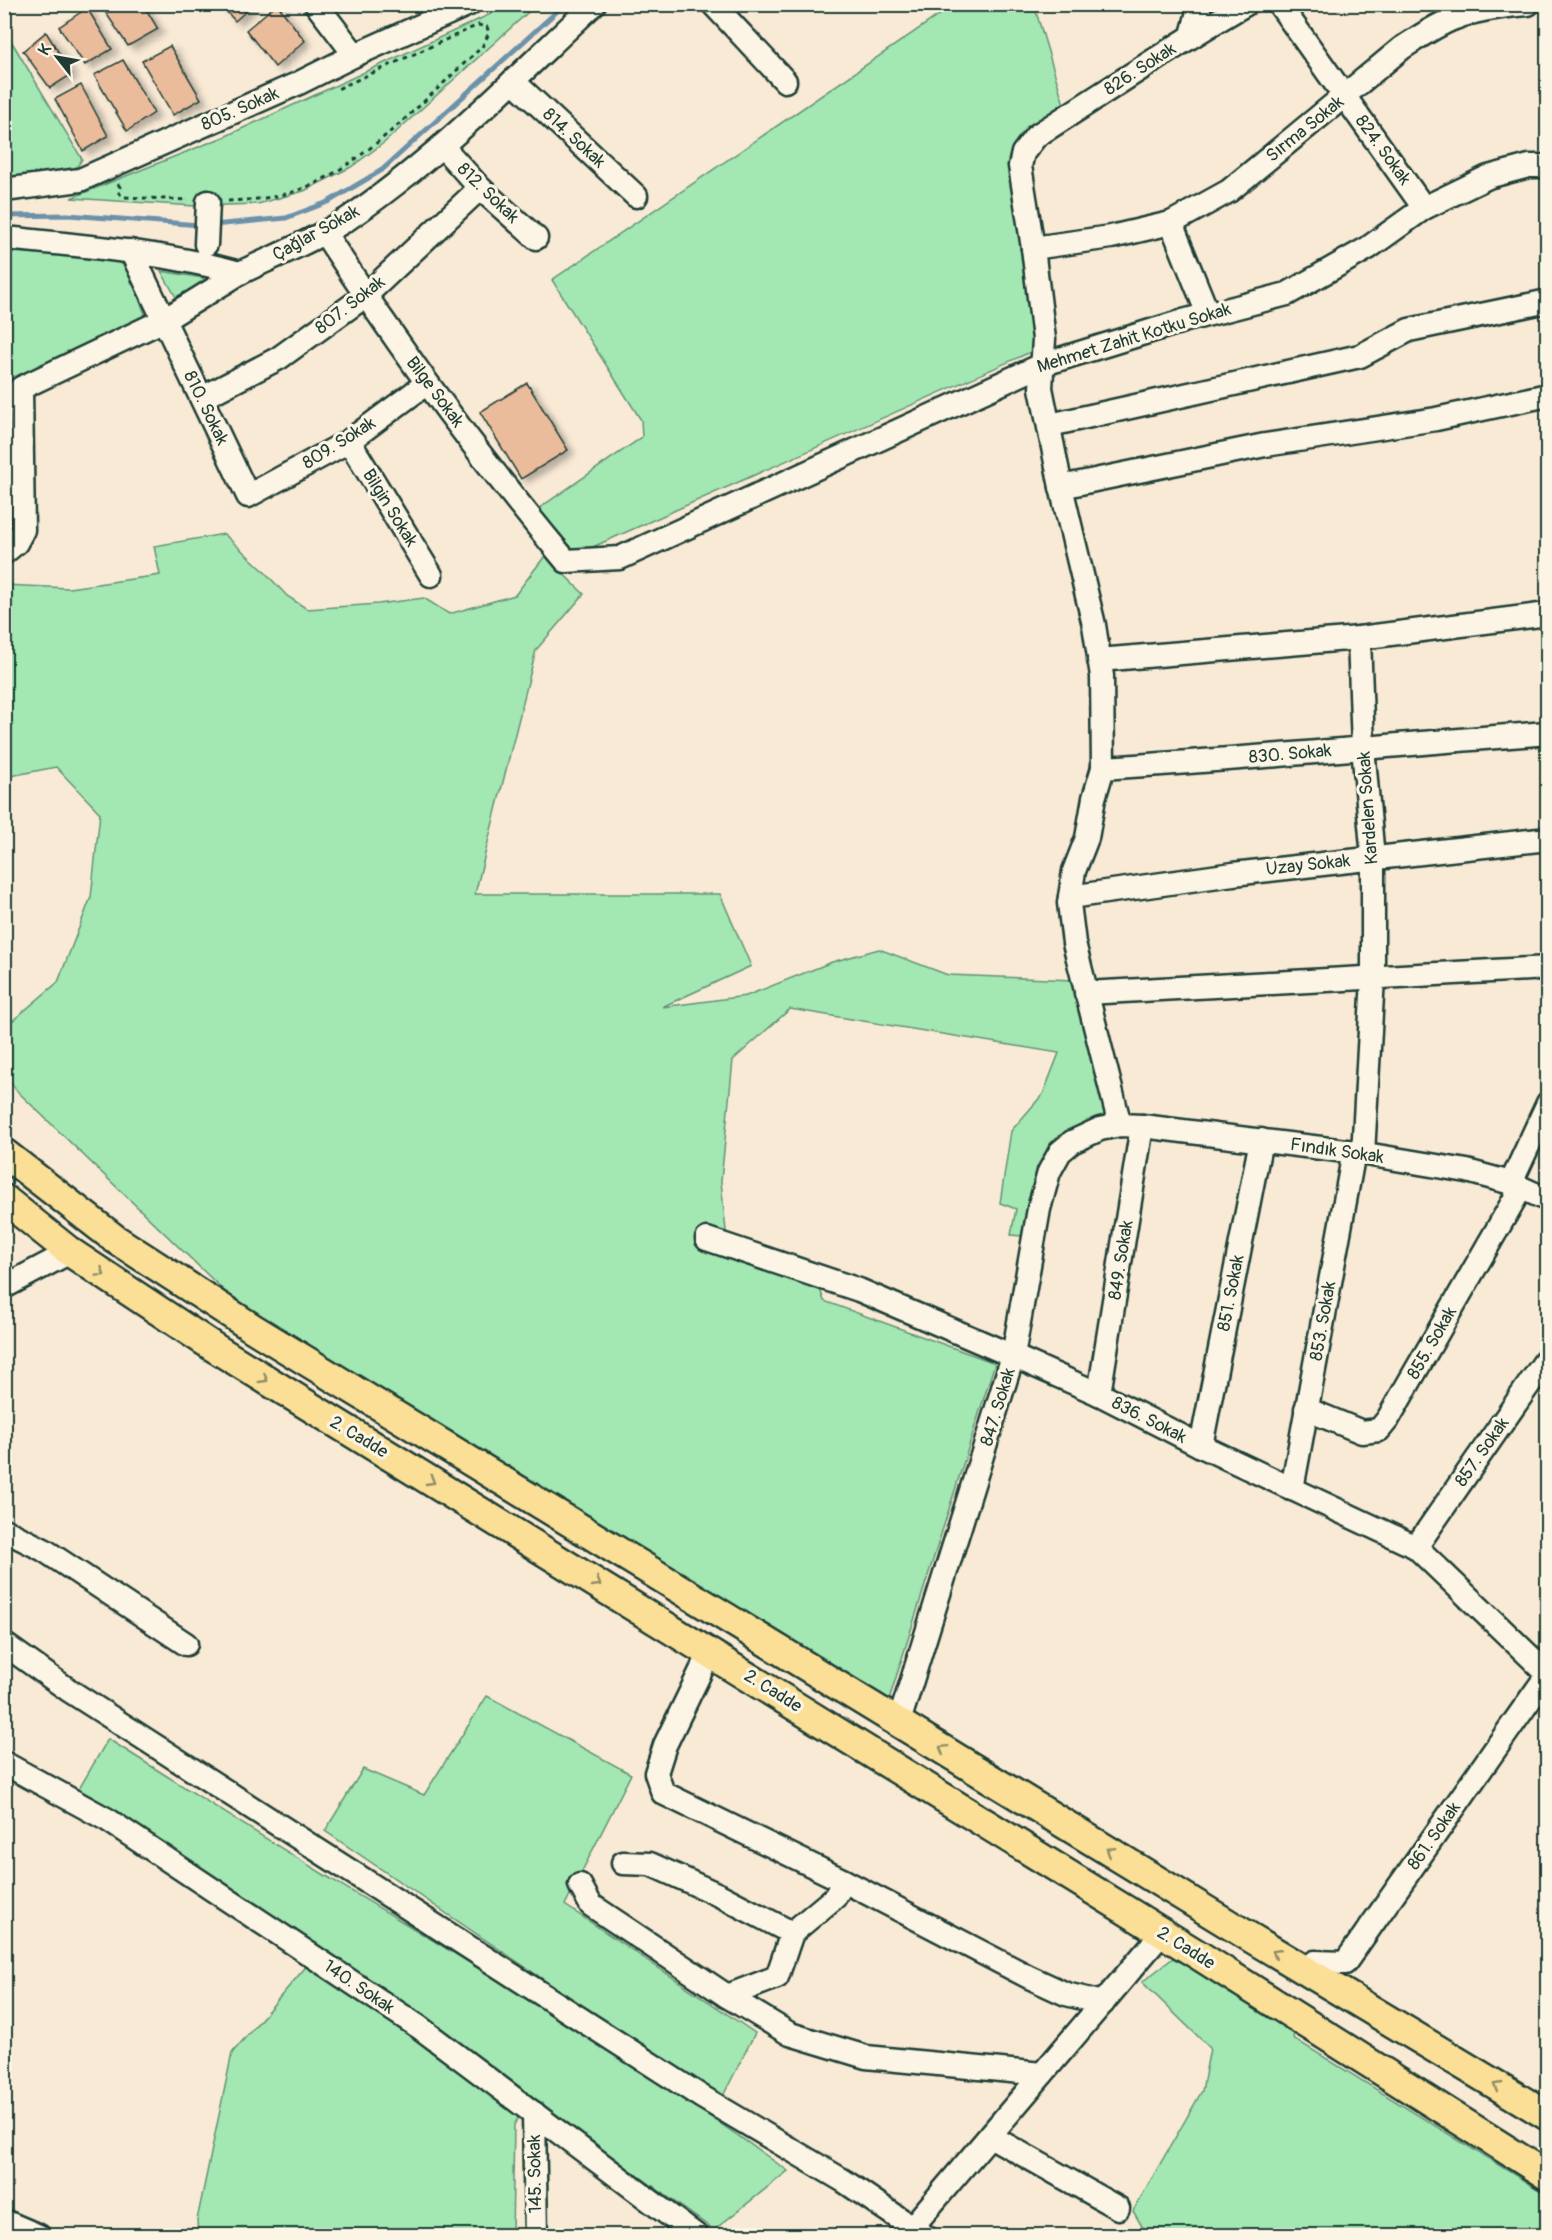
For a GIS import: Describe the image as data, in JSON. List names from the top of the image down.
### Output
{
  "streets": {
    "main road": ["2. Cadde"],
    "street": [
      "826. Sokak",
      "805. Sokak",
      "Sırma Sokak",
      "814. Sokak",
      "824. Sokak",
      "812. Sokak",
      "Çağlar Sokak",
      "807. Sokak",
      "Mehmet Zahit Kotku Sokak",
      "Bilge Sokak",
      "810. Sokak",
      "809. Sokak",
      "Bilgin Sokak",
      "830. Sokak",
      "Kardelen Sokak",
      "Uzay Sokak",
      "Fındık Sokak",
      "849. Sokak",
      "851. Sokak",
      "853. Sokak",
      "855. Sokak",
      "847. Sokak",
      "836. Sokak",
      "857. Sokak",
      "861. Sokak",
      "140. Sokak",
      "145. Sokak"
    ]
  },
  "crossings": [
    ["826. Sokak", "Sırma Sokak"],
    ["Sırma Sokak", "824. Sokak"],
    ["814. Sokak", "Çağlar Sokak"],
    ["824. Sokak", "Mehmet Zahit Kotku Sokak"],
    ["812. Sokak", "Çağlar Sokak"],
    ["812. Sokak", "807. Sokak"],
    ["Çağlar Sokak", "Bilge Sokak"],
    ["Çağlar Sokak", "810. Sokak"],
    ["807. Sokak", "Bilge Sokak"],
    ["807. Sokak", "810. Sokak"],
    ["Mehmet Zahit Kotku Sokak", "Bilge Sokak"],
    ["Bilge Sokak", "809. Sokak"],
    ["810. Sokak", "809. Sokak"],
    ["809. Sokak", "Bilgin Sokak"],
    ["830. Sokak", "Kardelen Sokak"],
    ["Kardelen Sokak", "Uzay Sokak"],
    ["Kardelen Sokak", "Fındık Sokak"],
    ["Kardelen Sokak", "853. Sokak"],
    ["Fındık Sokak", "849. Sokak"],
    ["Fındık Sokak", "851. Sokak"],
    ["Fındık Sokak", "853. Sokak"],
    ["Fındık Sokak", "855. Sokak"],
    ["Fındık Sokak", "847. Sokak"],
    ["849. Sokak", "847. Sokak"],
    ["849. Sokak", "836. Sokak"],
    ["851. Sokak", "836. Sokak"],
    ["853. Sokak", "855. Sokak"],
    ["853. Sokak", "836. Sokak"],
    ["847. Sokak", "836. Sokak"],
    ["847. Sokak", "2. Cadde"],
    ["836. Sokak", "857. Sokak"],
    ["836. Sokak", "861. Sokak"],
    ["2. Cadde", "861. Sokak"],
    ["140. Sokak", "145. Sokak"]
  ],
  "north": "top left"
}
